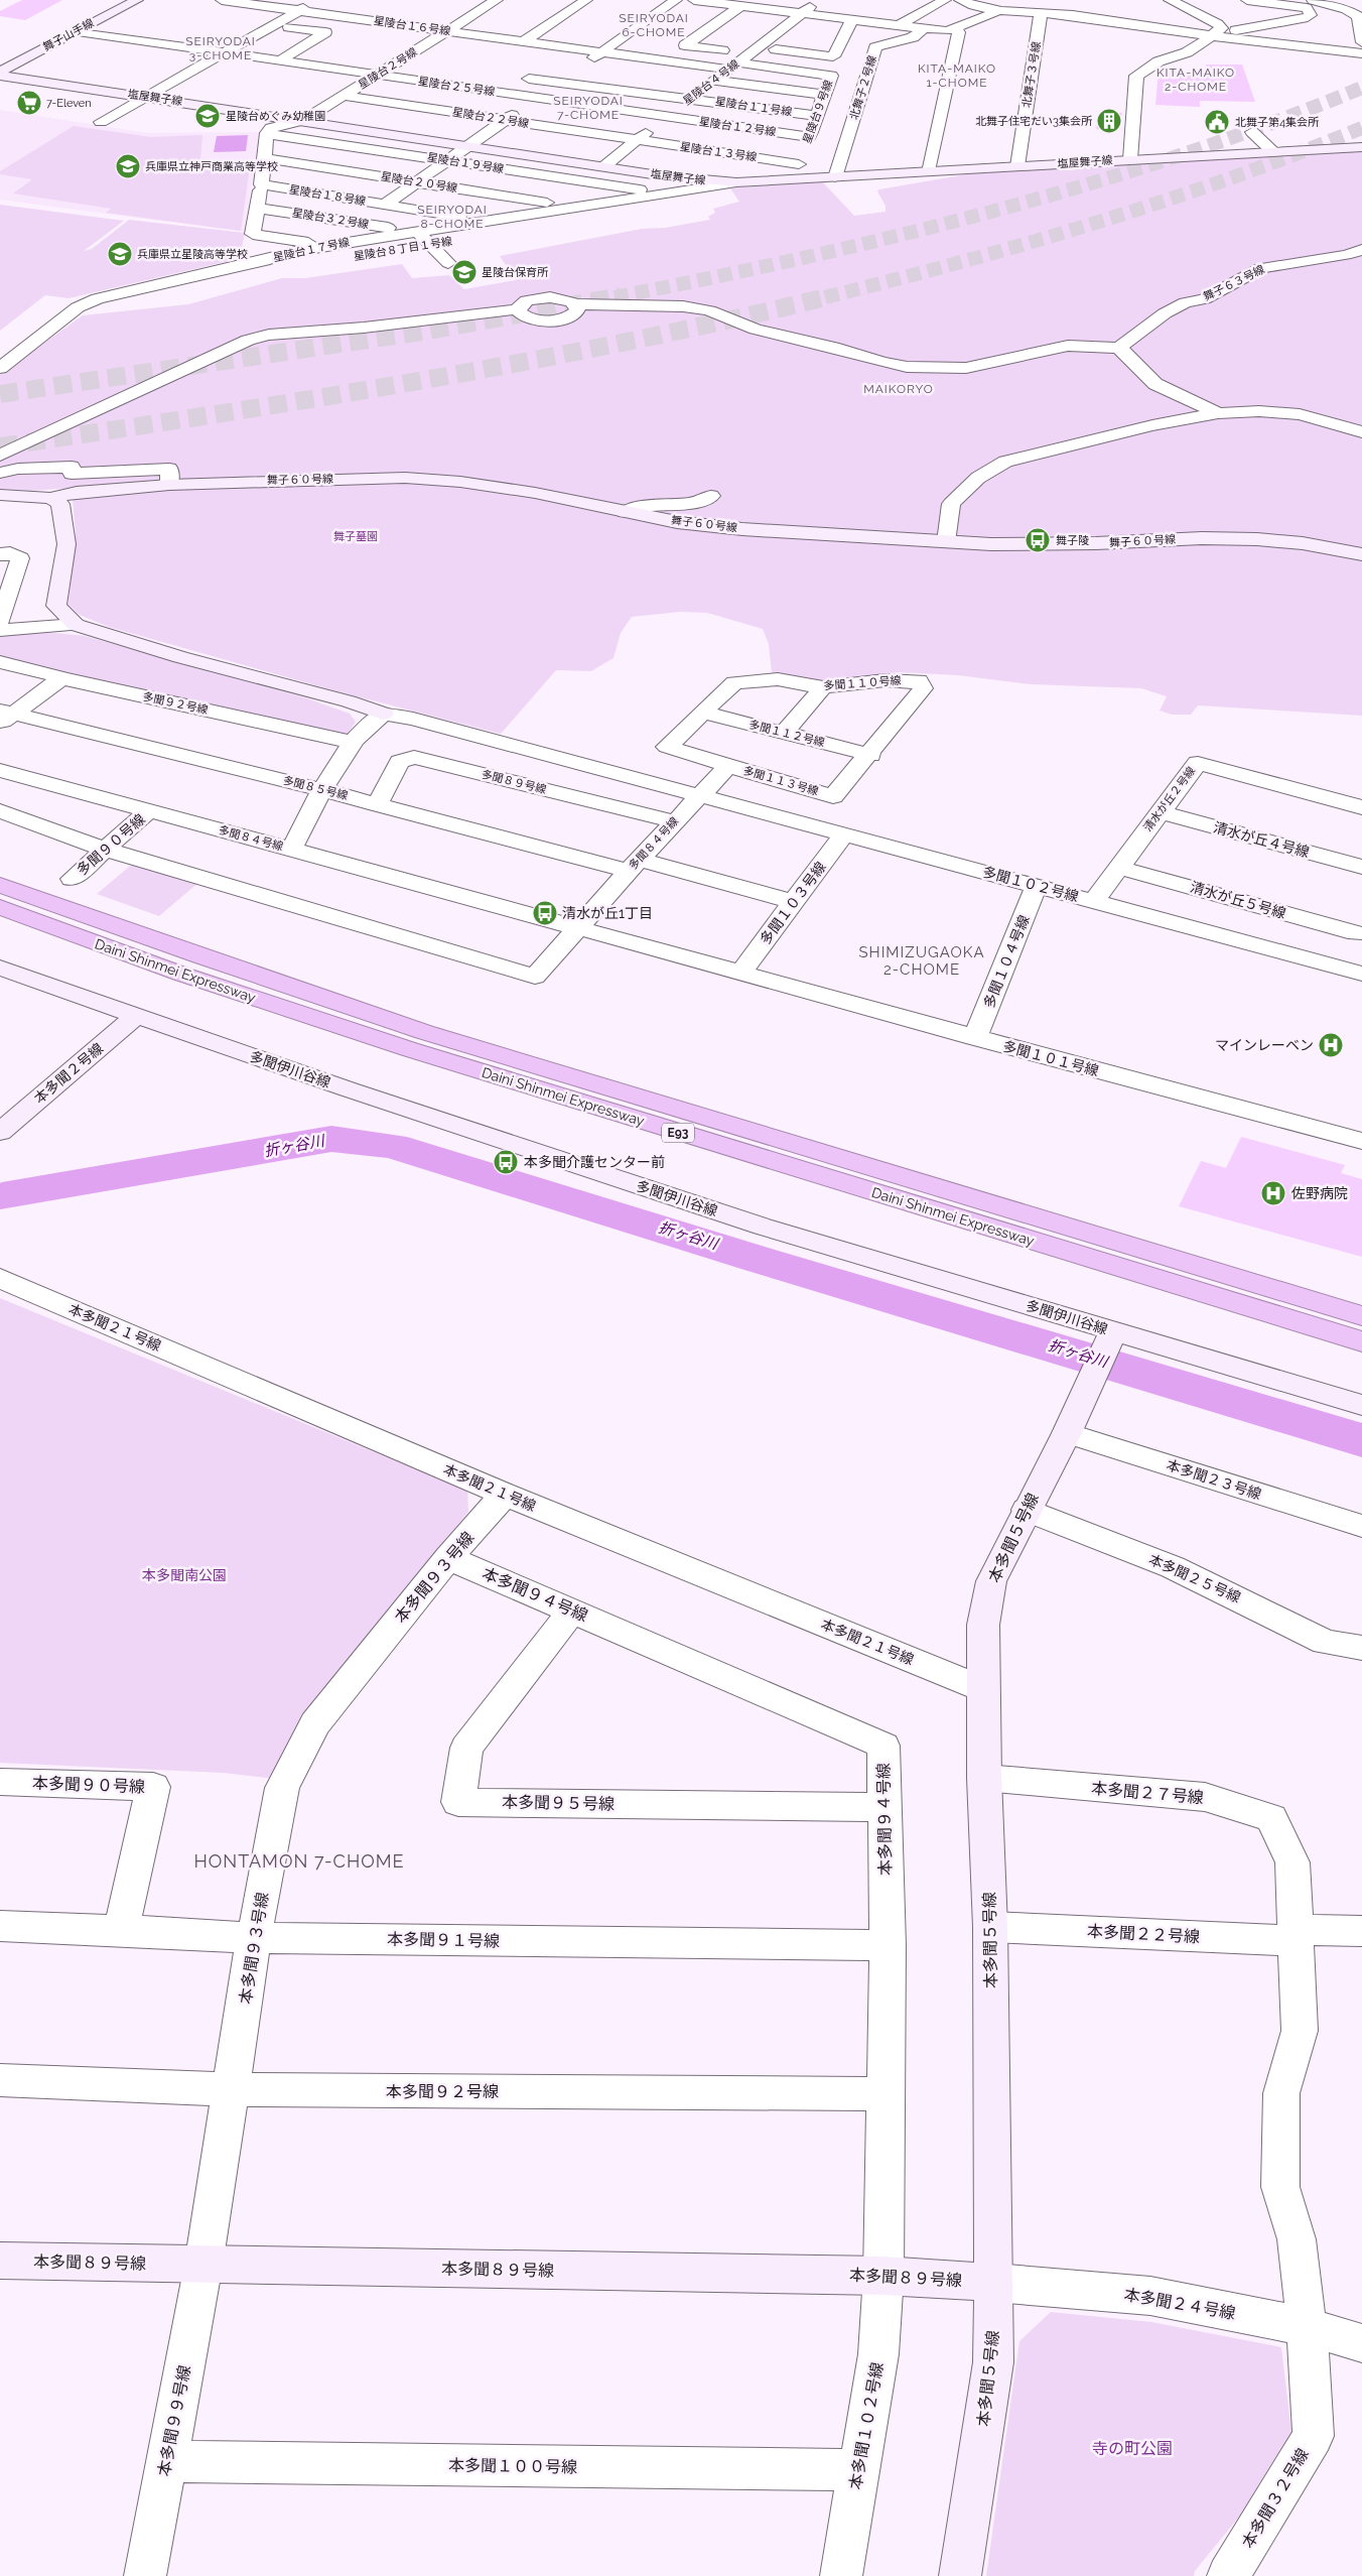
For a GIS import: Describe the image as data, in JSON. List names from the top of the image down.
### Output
{
  "streets": {
    "highway": ["Daini Shinmei Expressway", "E93"],
    "street": [
      "星陵台１６号線",
      "舞子山手線",
      "星陵台２号線",
      "北舞子３号線",
      "星陵台４号線",
      "星陵台２５号線",
      "北舞子２号線",
      "塩屋舞子線",
      "星陵台１１号線",
      "星陵台９号線",
      "星陵台２２号線",
      "星陵台１２号線",
      "星陵台１３号線",
      "星陵台１９号線",
      "星陵台２０号線",
      "星陵台１８号線",
      "星陵台３２号線",
      "星陵台８丁目１号線",
      "星陵台１７号線",
      "舞子６３号線",
      "舞子６０号線",
      "多聞１１０号線",
      "多聞９２号線",
      "多聞１１２号線",
      "多聞１１３号線",
      "多聞８９号線",
      "多聞８５号線",
      "清水が丘２号線",
      "多聞８４号線",
      "清水が丘４号線",
      "多聞９０号線",
      "多聞１０２号線",
      "清水が丘５号線",
      "多聞１０３号線",
      "多聞１０４号線",
      "多聞１０１号線",
      "多聞伊川谷線",
      "本多聞２号線",
      "本多聞２１号線",
      "本多聞２３号線",
      "本多聞５号線",
      "本多聞９３号線",
      "本多聞２５号線",
      "本多聞９４号線",
      "本多聞９０号線",
      "本多聞２７号線",
      "本多聞９５号線",
      "本多聞２２号線",
      "本多聞９１号線",
      "本多聞９２号線",
      "本多聞８９号線",
      "本多聞２４号線",
      "本多聞９９号線",
      "本多聞１０２号線",
      "本多聞１００号線",
      "本多聞３２号線"
    ]
  },
  "crossings": [
    ["星陵台１６号線", "星陵台２号線"],
    ["星陵台１６号線", "星陵台４号線"],
    ["星陵台１６号線", "星陵台９号線"],
    ["舞子山手線", "星陵台２５号線"],
    ["舞子山手線", "塩屋舞子線"],
    ["星陵台２号線", "星陵台２５号線"],
    ["星陵台２号線", "塩屋舞子線"],
    ["星陵台２号線", "星陵台２２号線"],
    ["北舞子３号線", "塩屋舞子線"],
    ["星陵台４号線", "星陵台２５号線"],
    ["星陵台４号線", "塩屋舞子線"],
    ["星陵台４号線", "星陵台１１号線"],
    ["星陵台４号線", "星陵台９号線"],
    ["星陵台４号線", "星陵台２２号線"],
    ["星陵台４号線", "星陵台１２号線"],
    ["星陵台４号線", "星陵台１３号線"],
    ["星陵台２５号線", "星陵台１２号線"],
    ["北舞子２号線", "塩屋舞子線"],
    ["塩屋舞子線", "星陵台９号線"],
    ["塩屋舞子線", "星陵台１７号線"],
    ["星陵台１１号線", "星陵台９号線"],
    ["星陵台９号線", "星陵台１２号線"],
    ["星陵台９号線", "星陵台１３号線"],
    ["星陵台２２号線", "星陵台１３号線"],
    ["星陵台１２号線", "星陵台１３号線"],
    ["星陵台１９号線", "星陵台１７号線"],
    ["星陵台２０号線", "星陵台１７号線"],
    ["星陵台１８号線", "星陵台１７号線"],
    ["星陵台３２号線", "星陵台１７号線"],
    ["星陵台８丁目１号線", "星陵台１７号線"],
    ["多聞１１０号線", "多聞１１２号線"],
    ["多聞１１０号線", "多聞１１３号線"],
    ["多聞８９号線", "多聞８５号線"],
    ["多聞８９号線", "多聞８４号線"],
    ["多聞８５号線", "多聞８４号線"],
    ["多聞８５号線", "多聞１０３号線"],
    ["清水が丘２号線", "清水が丘４号線"],
    ["清水が丘２号線", "多聞１０２号線"],
    ["清水が丘２号線", "清水が丘５号線"],
    ["多聞８４号線", "多聞９０号線"],
    ["多聞８４号線", "多聞１０２号線"],
    ["多聞８４号線", "多聞１０１号線"],
    ["多聞１０２号線", "多聞１０３号線"],
    ["多聞１０２号線", "多聞１０４号線"],
    ["多聞１０３号線", "多聞１０１号線"],
    ["多聞１０４号線", "多聞１０１号線"],
    ["多聞伊川谷線", "本多聞２号線"],
    ["多聞伊川谷線", "本多聞５号線"],
    ["本多聞２１号線", "本多聞５号線"],
    ["本多聞２１号線", "本多聞９３号線"],
    ["本多聞２３号線", "本多聞５号線"],
    ["本多聞５号線", "本多聞２５号線"],
    ["本多聞５号線", "本多聞２７号線"],
    ["本多聞５号線", "本多聞２２号線"],
    ["本多聞５号線", "本多聞８９号線"],
    ["本多聞５号線", "本多聞２４号線"],
    ["本多聞９３号線", "本多聞９４号線"],
    ["本多聞９３号線", "本多聞９１号線"],
    ["本多聞９３号線", "本多聞９２号線"],
    ["本多聞９３号線", "本多聞８９号線"],
    ["本多聞９３号線", "本多聞９９号線"],
    ["本多聞９４号線", "本多聞９５号線"],
    ["本多聞９４号線", "本多聞９１号線"],
    ["本多聞９４号線", "本多聞９２号線"],
    ["本多聞９４号線", "本多聞８９号線"],
    ["本多聞９４号線", "本多聞１０２号線"],
    ["本多聞９０号線", "本多聞９１号線"],
    ["本多聞２７号線", "本多聞２２号線"],
    ["本多聞２７号線", "本多聞２４号線"],
    ["本多聞２７号線", "本多聞３２号線"],
    ["本多聞８９号線", "本多聞２４号線"],
    ["本多聞８９号線", "本多聞９９号線"],
    ["本多聞８９号線", "本多聞１０２号線"],
    ["本多聞２４号線", "本多聞３２号線"],
    ["本多聞９９号線", "本多聞１００号線"],
    ["本多聞１０２号線", "本多聞１００号線"]
  ],
  "districts": [
    "SEIRYODAI 6-CHOME",
    "SEIRYODAI 3-CHOME",
    "KITA-MAIKO 1-CHOME",
    "KITA-MAIKO 2-CHOME",
    "SEIRYODAI 7-CHOME",
    "SEIRYODAI 8-CHOME",
    "MAIKORYO",
    "SHIMIZUGAOKA 2-CHOME",
    "HONTAMON 7-CHOME"
  ],
  "water": ["折ヶ谷川"],
  "parks": ["舞子墓園", "本多聞南公園", "寺の町公園"],
  "places": {
    "supermarket": ["7-Eleven"],
    "school or university": [
      "星陵台めぐみ幼稚園",
      "兵庫県立神戸商業高等学校",
      "兵庫県立星陵高等学校",
      "星陵台保育所"
    ],
    "building": ["北舞子住宅だい3集会所"],
    "public building": ["北舞子第4集会所"],
    "bus stop": ["舞子陵", "清水が丘1丁目", "本多聞介護センター前"],
    "hospital": ["マインレーベン", "佐野病院"]
  }
}
